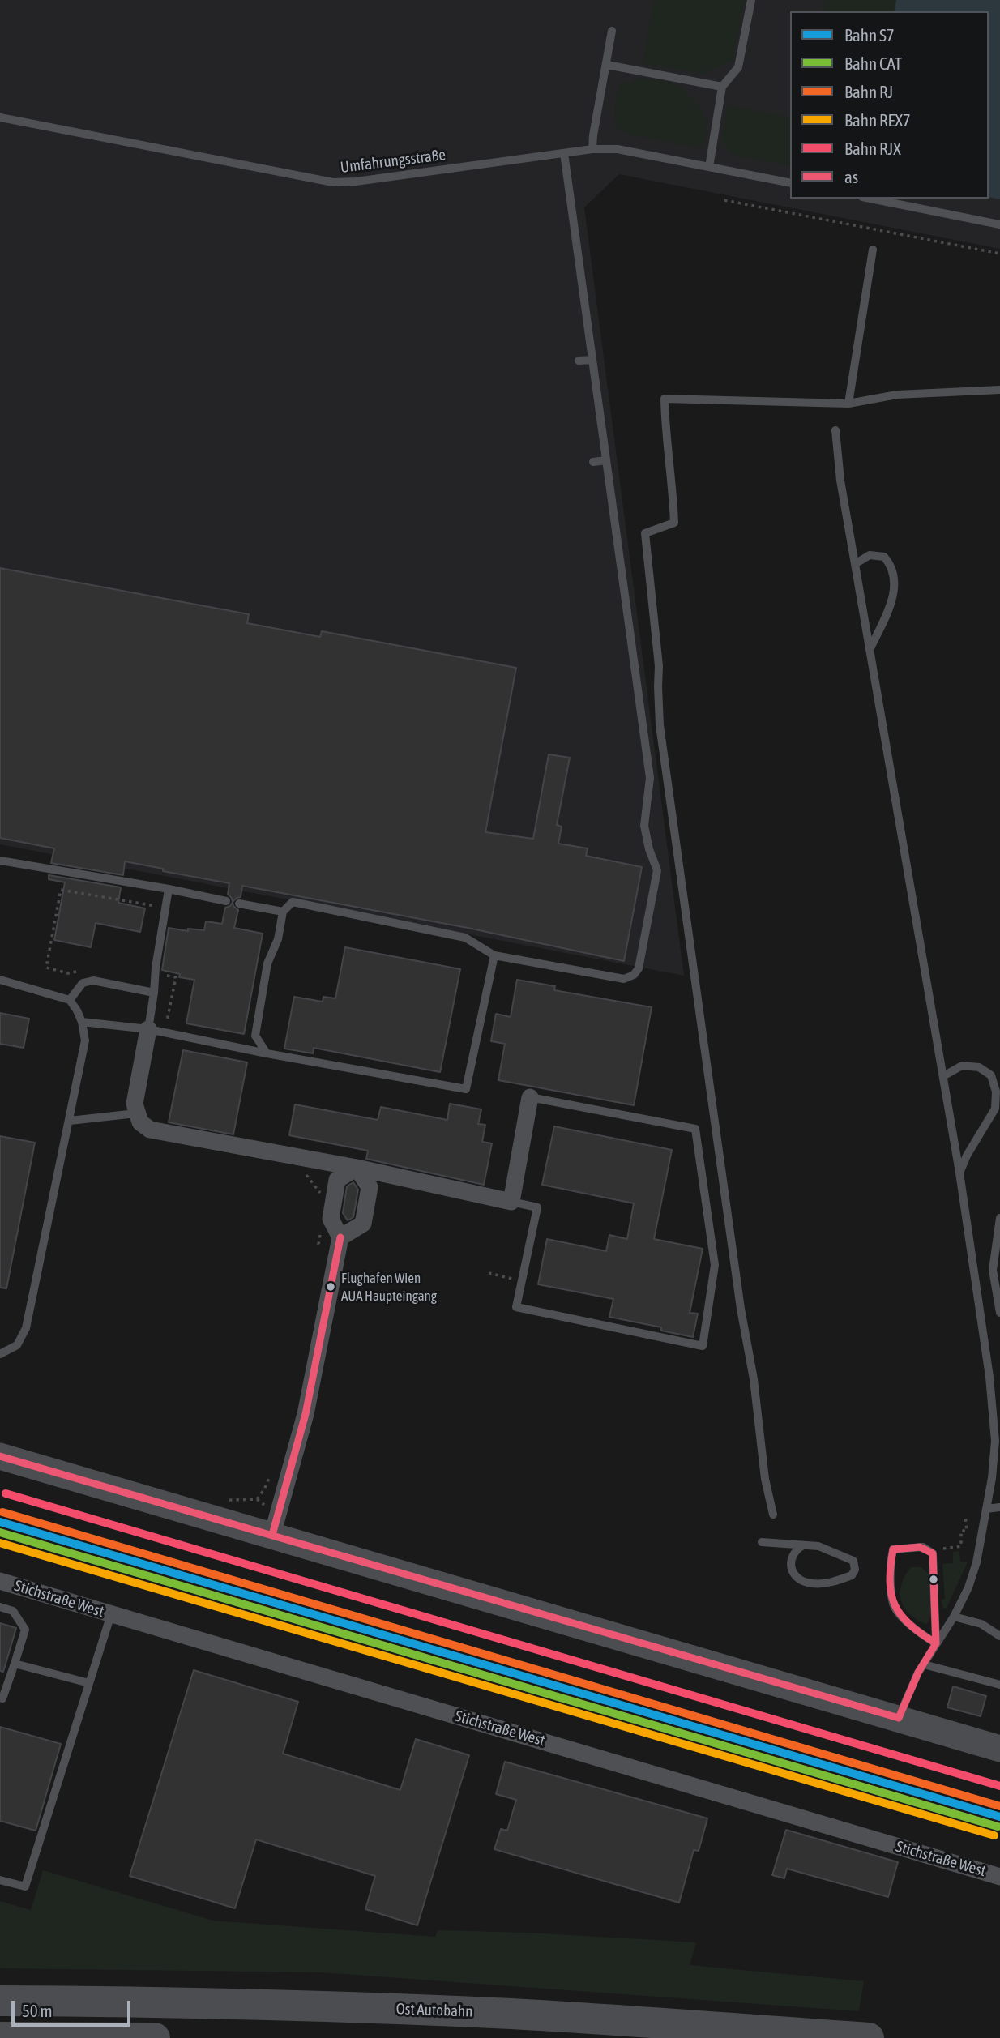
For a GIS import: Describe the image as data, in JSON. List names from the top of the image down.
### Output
{
  "streets": {
    "highway": ["Ost Autobahn"],
    "street": ["Stichstraße West"],
    "lane": ["Umfahrungsstraße"]
  },
  "places": ["Flughafen Wien AUA Haupteingang"],
  "lines": [
    "transit line as",
    "rail line RJX",
    "rail line RJ",
    "rail line S7",
    "rail line CAT",
    "rail line REX7"
  ],
  "legend": [
    "Bahn S7",
    "Bahn CAT",
    "Bahn RJ",
    "Bahn REX7",
    "Bahn RJX",
    "as"
  ],
  "scale_bar": "50 m"
}
